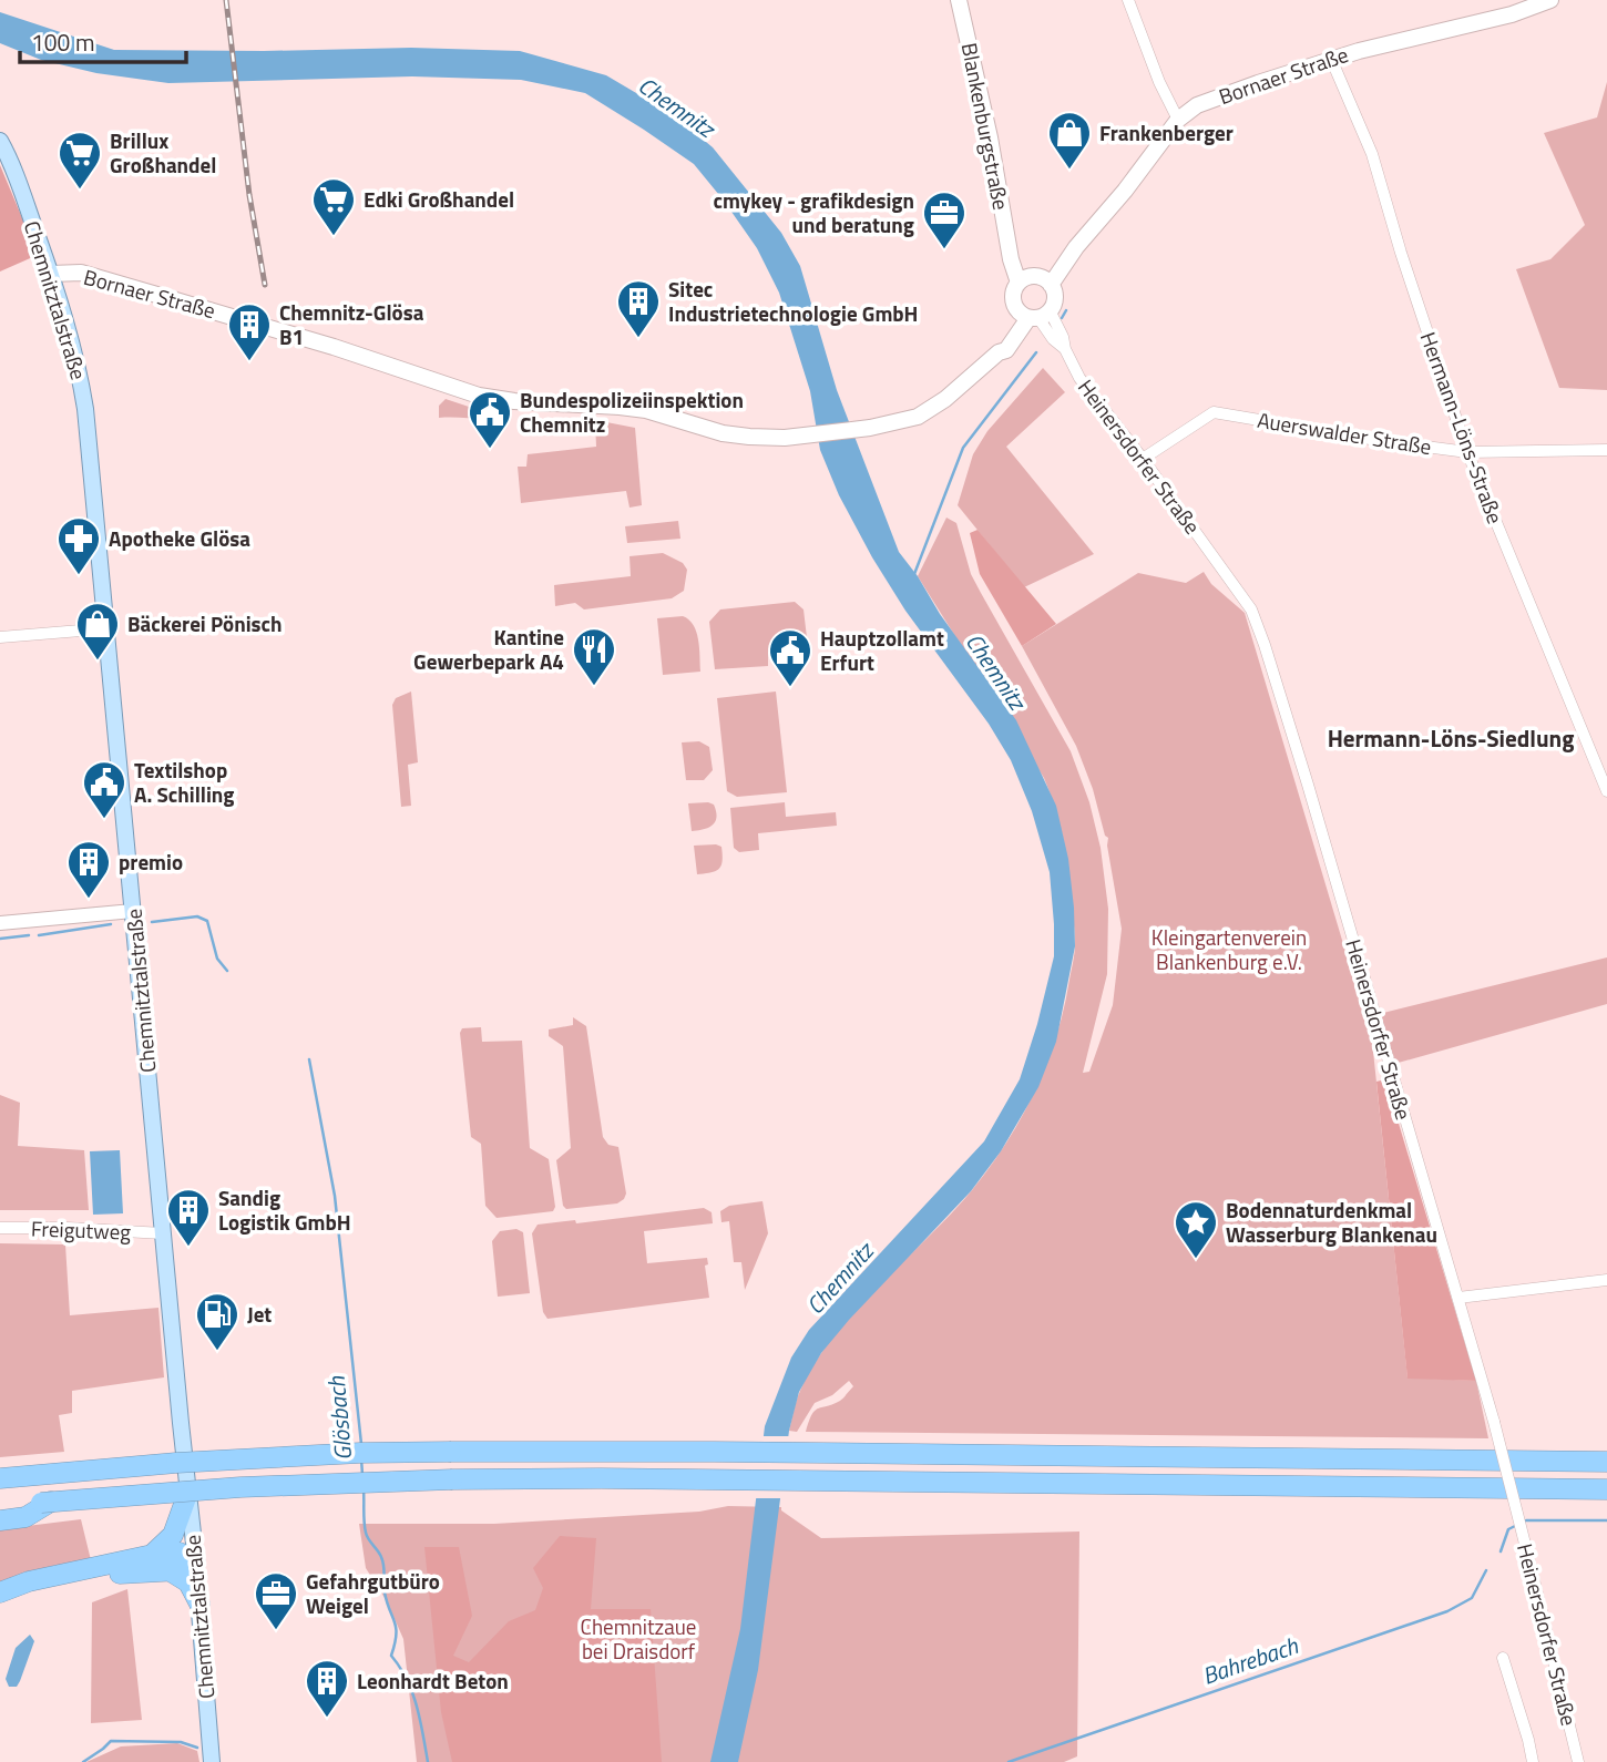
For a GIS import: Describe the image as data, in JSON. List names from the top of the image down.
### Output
{
  "streets": {
    "main road": ["Bornaer Straße", "Blankenburgstraße", "Chemnitztalstraße"],
    "street": [
      "Hermann-Löns-Straße",
      "Auerswalder Straße",
      "Heinersdorfer Straße",
      "Freigutweg"
    ]
  },
  "crossings": [
    ["Bornaer Straße", "Blankenburgstraße"],
    ["Bornaer Straße", "Chemnitztalstraße"],
    ["Bornaer Straße", "Hermann-Löns-Straße"],
    ["Bornaer Straße", "Heinersdorfer Straße"],
    ["Chemnitztalstraße", "Freigutweg"],
    ["Hermann-Löns-Straße", "Auerswalder Straße"],
    ["Auerswalder Straße", "Heinersdorfer Straße"]
  ],
  "districts": ["Hermann-Löns-Siedlung"],
  "water": ["Chemnitz", "Glösbach", "Bahrebach"],
  "parks": ["Kleingartenverein Blankenburg e.V.", "Chemnitzaue bei Draisdorf"],
  "places": {
    "shop": ["Frankenberger", "Bäckerei Pönisch"],
    "supermarket": ["Brillux Großhandel", "Edki Großhandel"],
    "office": ["cmykey - grafikdesign und beratung", "Gefahrgutbüro Weigel"],
    "building": [
      "Sitec Industrietechnologie GmbH",
      "Chemnitz-Glösa B1",
      "premio",
      "Sandig Logistik GmbH",
      "Leonhardt Beton"
    ],
    "public building": ["Bundespolizeiinspektion Chemnitz", "Hauptzollamt Erfurt", "Textilshop A. Schilling"],
    "pharmacy": ["Apotheke Glösa"],
    "restaurant": ["Kantine Gewerbepark A4"],
    "place": ["Bodennaturdenkmal Wasserburg Blankenau"],
    "fuel station": ["Jet"]
  },
  "scale_bar": "100 m"
}
